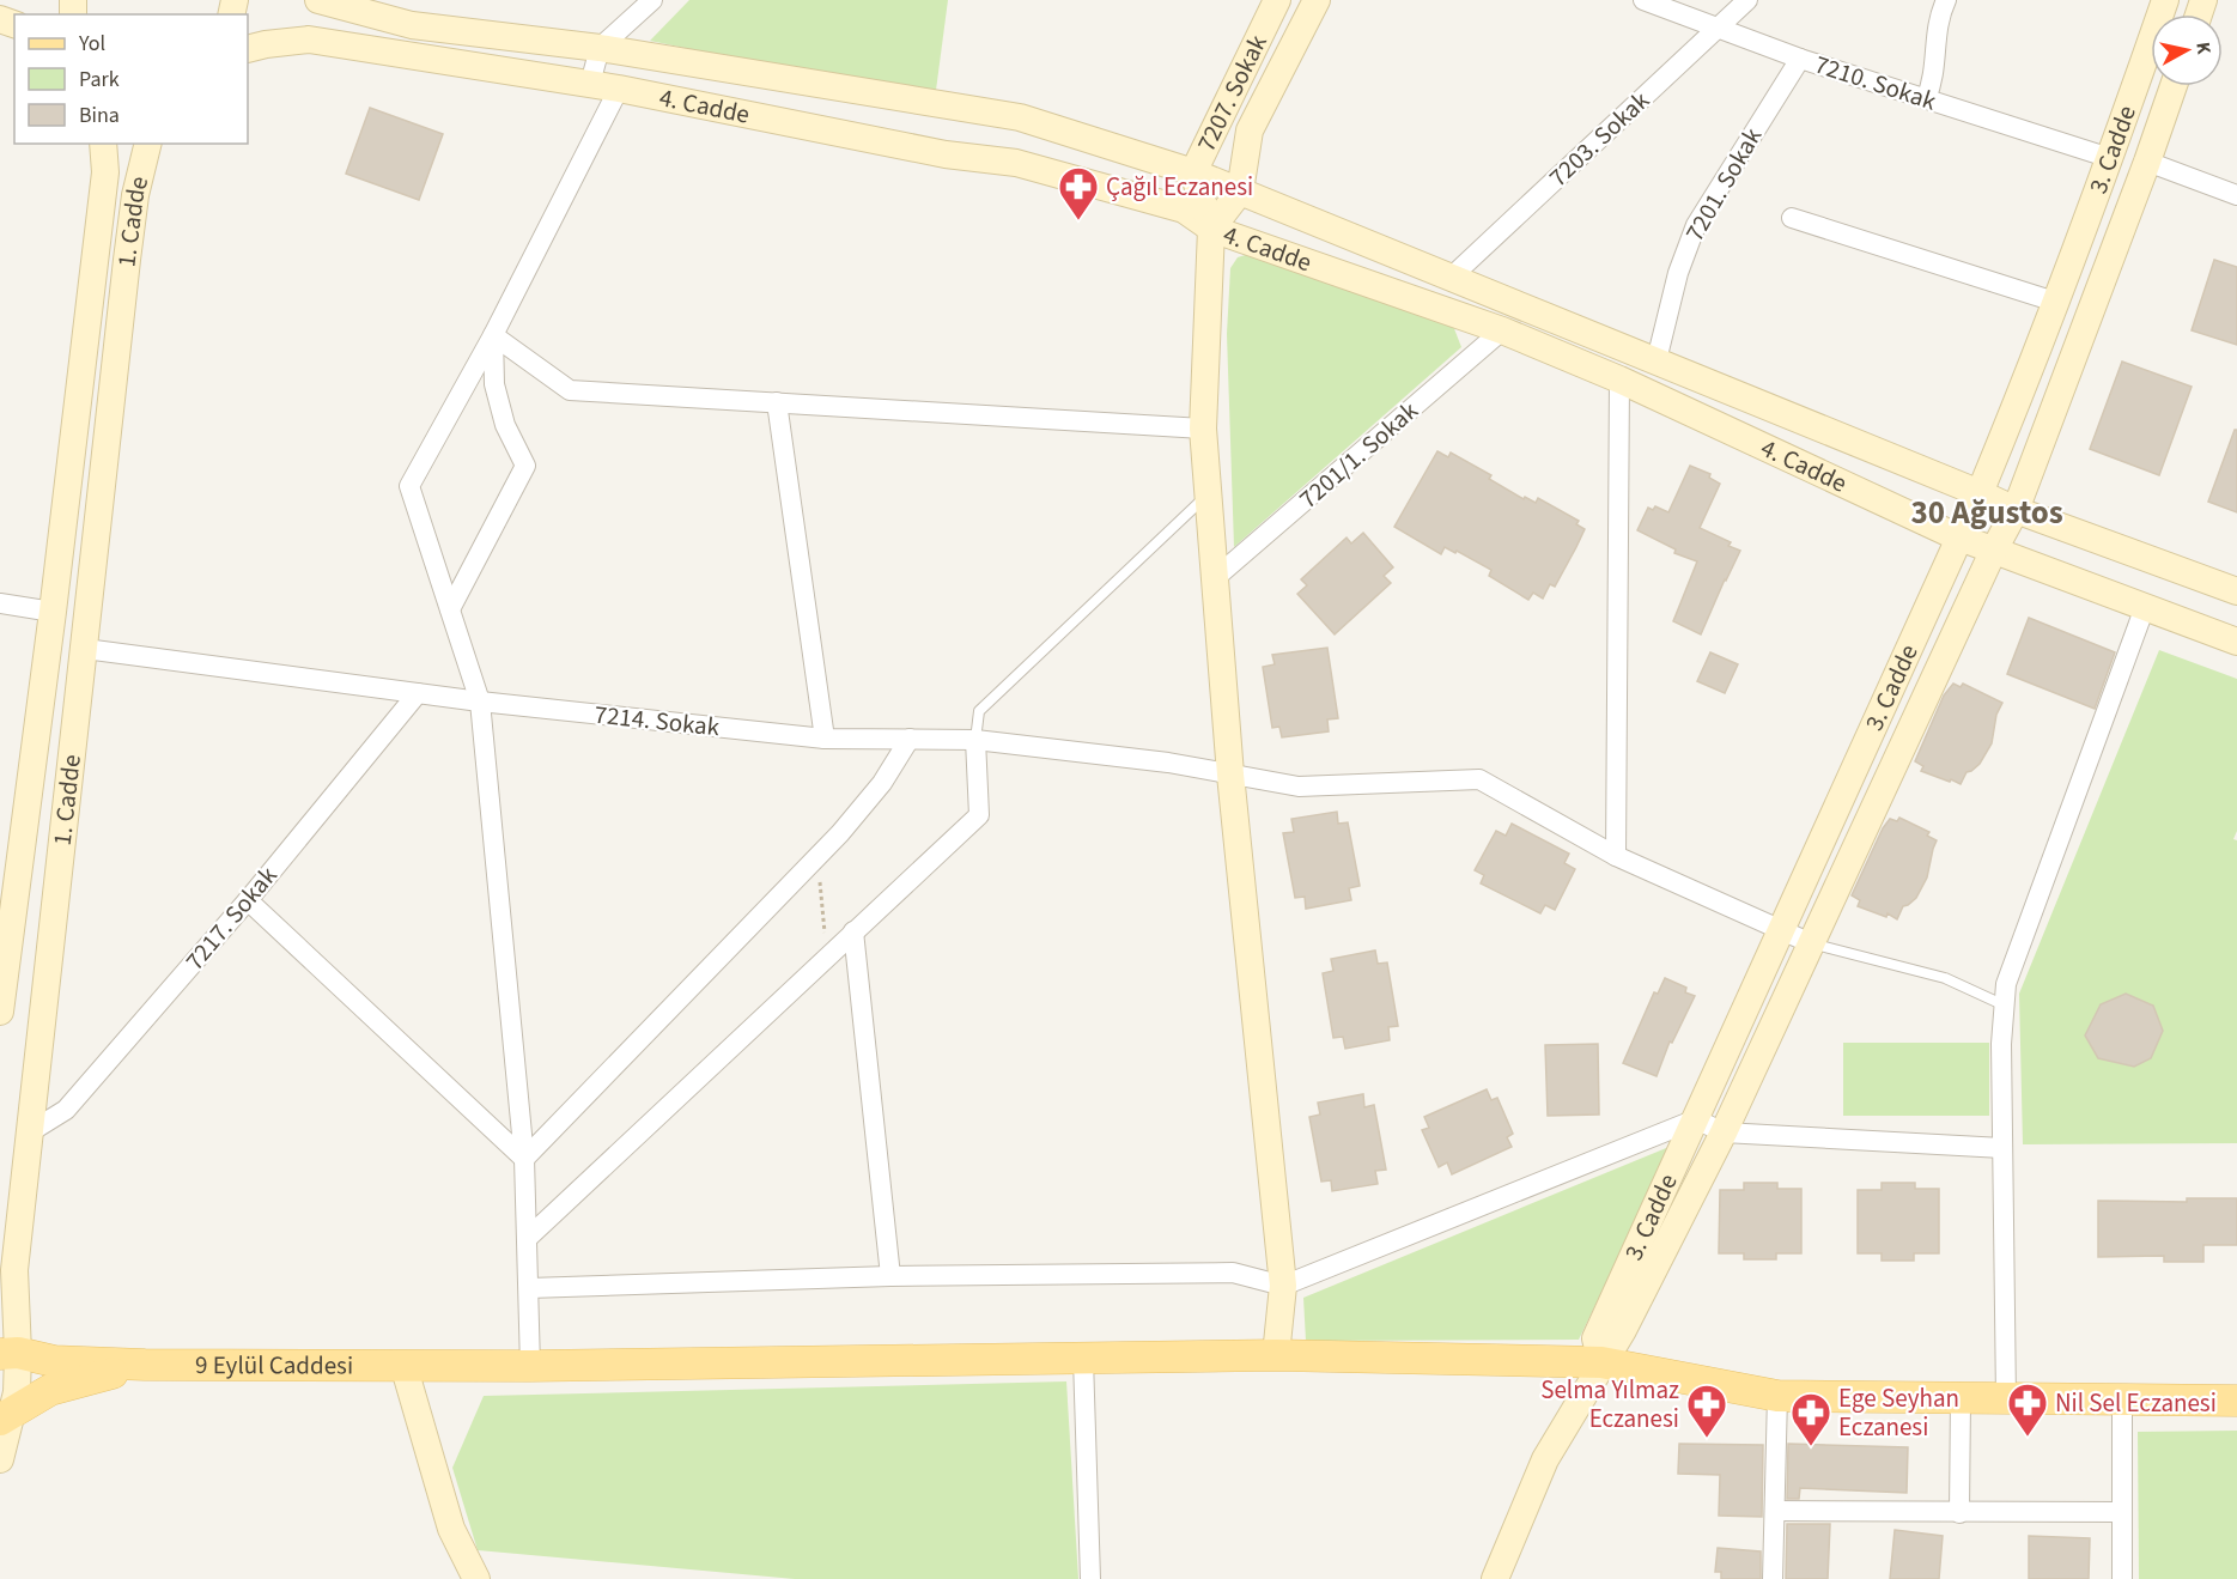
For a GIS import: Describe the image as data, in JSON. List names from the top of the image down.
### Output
{
  "streets": {
    "main road": ["9 Eylül Caddesi"],
    "street": [
      "7210. Sokak",
      "7207. Sokak",
      "4. Cadde",
      "7203. Sokak",
      "3. Cadde",
      "7201. Sokak",
      "1. Cadde",
      "7201/1. Sokak",
      "7214. Sokak",
      "7217. Sokak"
    ]
  },
  "crossings": [
    ["7210. Sokak", "7203. Sokak"],
    ["7210. Sokak", "3. Cadde"],
    ["7210. Sokak", "7201. Sokak"],
    ["7207. Sokak", "4. Cadde"],
    ["4. Cadde", "7203. Sokak"],
    ["4. Cadde", "3. Cadde"],
    ["4. Cadde", "7201. Sokak"],
    ["4. Cadde", "7201/1. Sokak"],
    ["3. Cadde", "7214. Sokak"],
    ["3. Cadde", "9 Eylül Caddesi"],
    ["1. Cadde", "7214. Sokak"],
    ["1. Cadde", "7217. Sokak"],
    ["1. Cadde", "9 Eylül Caddesi"],
    ["7214. Sokak", "7217. Sokak"]
  ],
  "districts": ["30 Ağustos"],
  "places": {
    "pharmacy": [
      "Çağıl Eczanesi",
      "Nil Sel Eczanesi",
      "Selma Yılmaz Eczanesi",
      "Ege Seyhan Eczanesi"
    ]
  },
  "legend": ["Yol", "Park", "Bina"],
  "north": "right"
}
